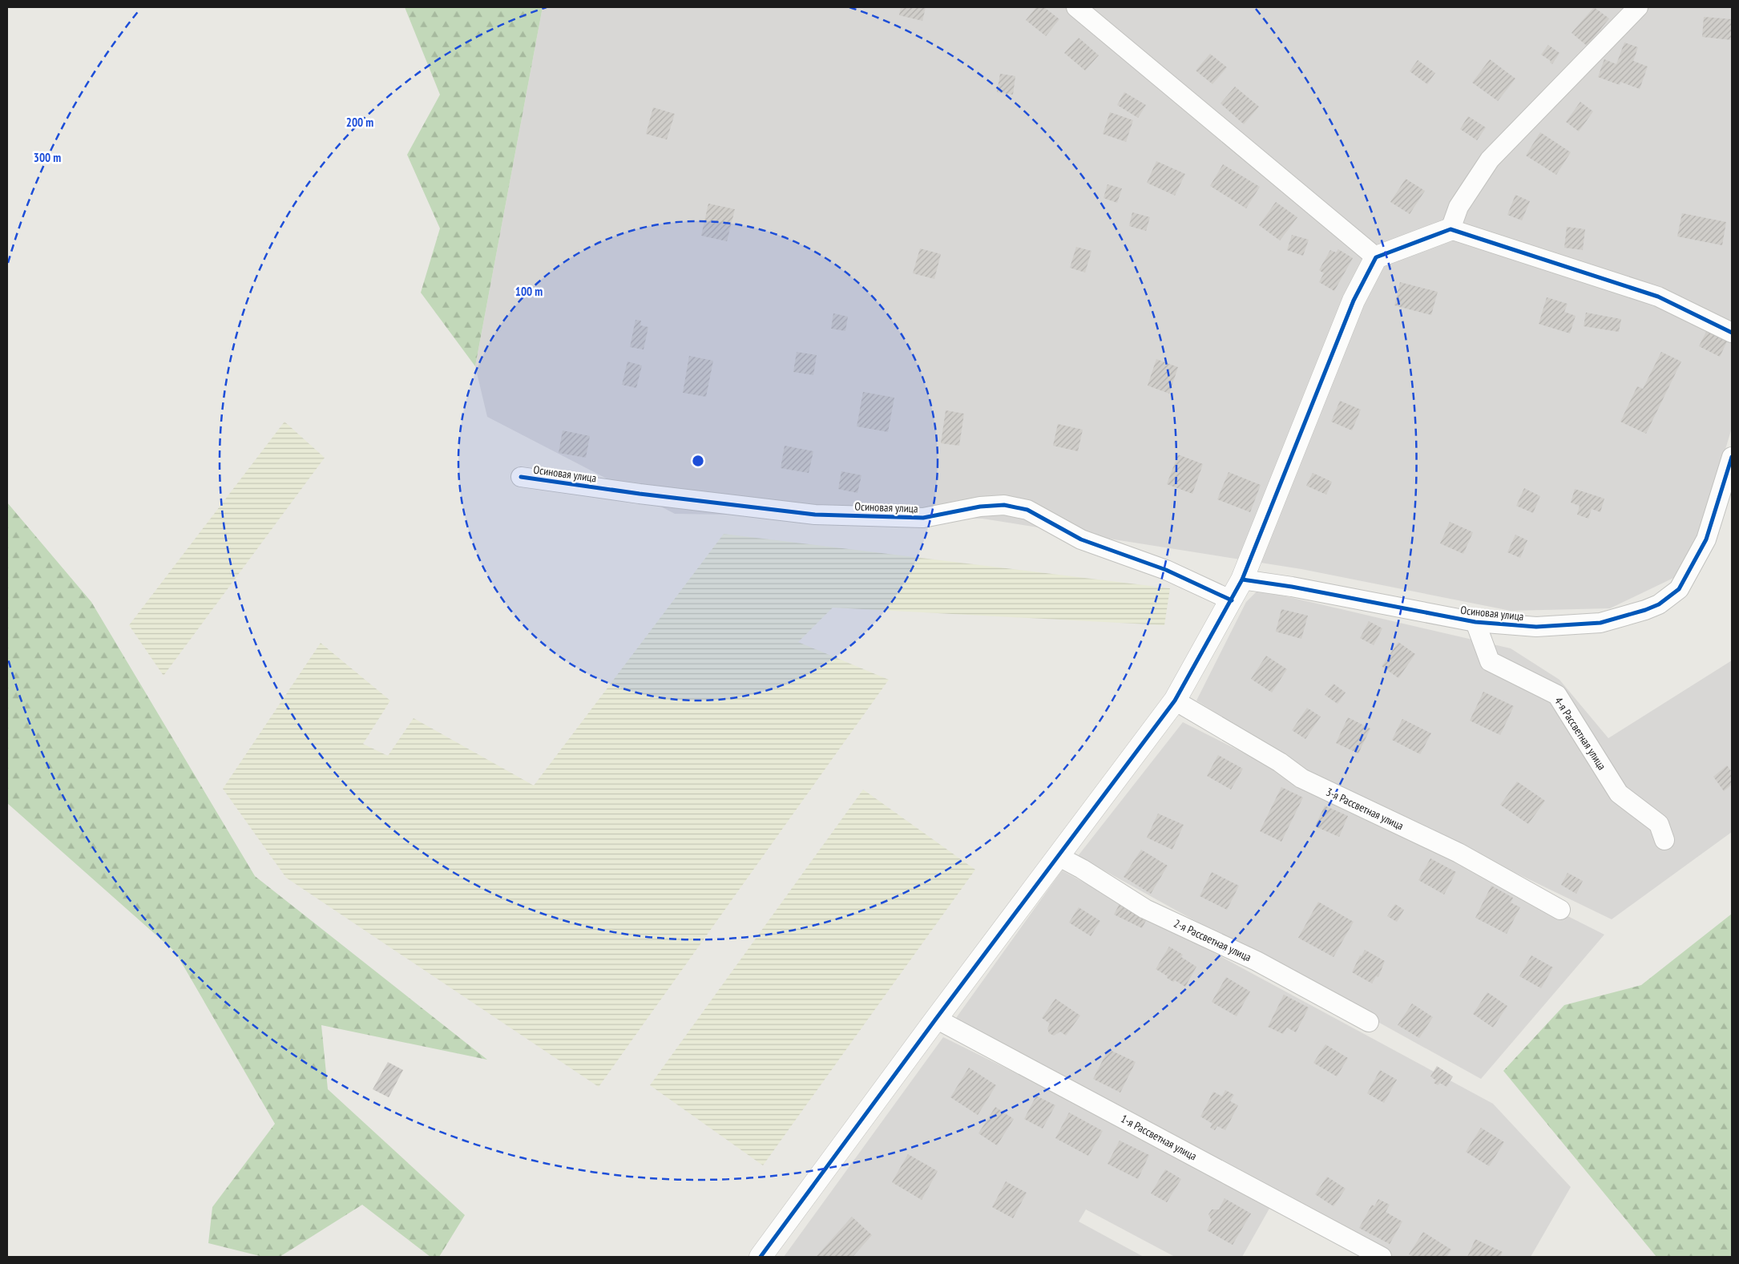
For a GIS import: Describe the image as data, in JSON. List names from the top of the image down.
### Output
{
  "streets": {
    "street": [
      "Осиновая улица",
      "4-я Рассветная улица",
      "3-я Рассветная улица",
      "2-я Рассветная улица",
      "1-я Рассветная улица"
    ]
  },
  "crossings": [
    ["Осиновая улица", "4-я Рассветная улица"]
  ],
  "rings": ["200 m", "300 m", "100 m"]
}
